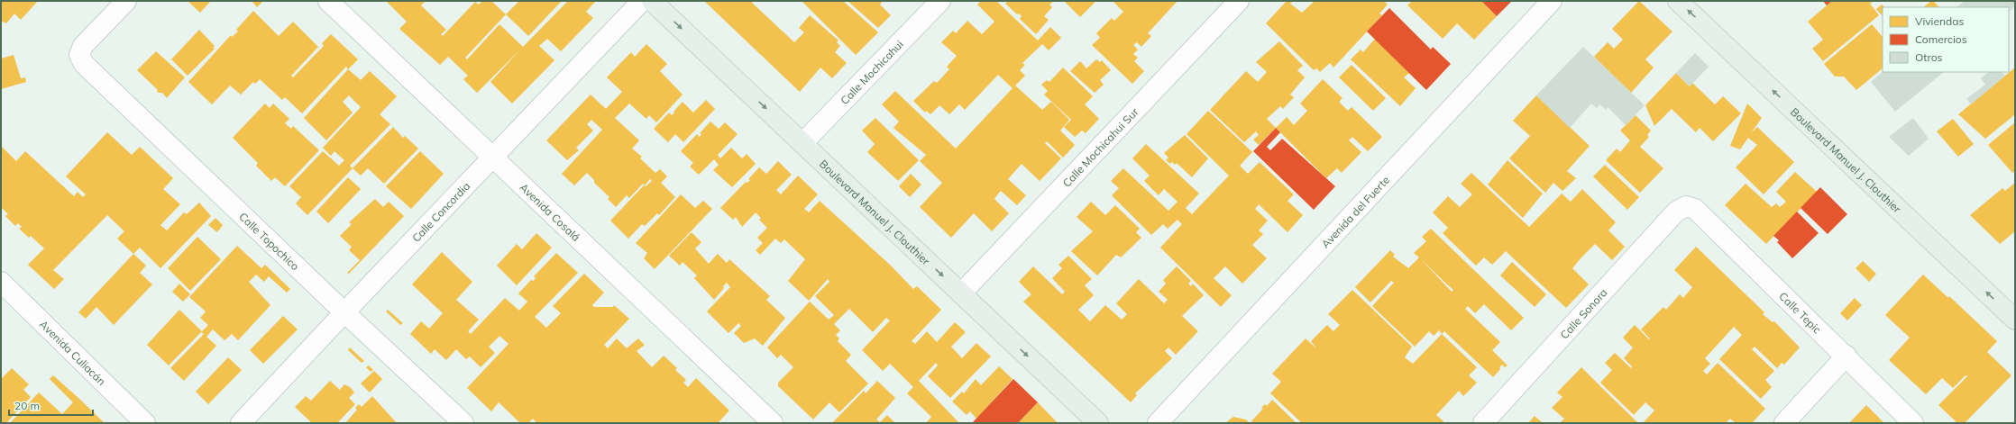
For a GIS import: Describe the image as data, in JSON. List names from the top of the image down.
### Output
{
  "streets": {
    "main road": ["Boulevard Manuel J. Clouthier"],
    "street": [
      "Calle Mochicahui",
      "Calle Mochicahui Sur",
      "Calle Concordia",
      "Avenida Cosalá",
      "Avenida del Fuerte",
      "Calle Topochico",
      "Calle Tepic",
      "Calle Sonora",
      "Avenida Culiacán"
    ]
  },
  "crossings": [
    ["Calle Mochicahui", "Boulevard Manuel J. Clouthier"],
    ["Calle Mochicahui Sur", "Boulevard Manuel J. Clouthier"],
    ["Calle Concordia", "Avenida Cosalá"],
    ["Calle Concordia", "Calle Topochico"],
    ["Calle Tepic", "Calle Sonora"]
  ],
  "legend": ["Viviendas", "Comercios", "Otros"],
  "scale_bar": "20 m"
}
